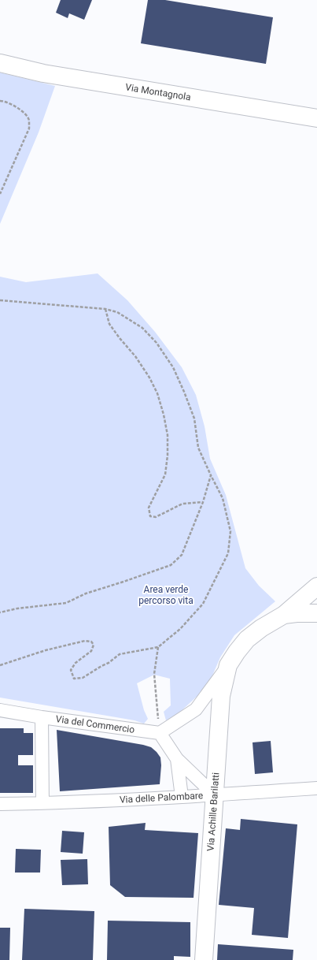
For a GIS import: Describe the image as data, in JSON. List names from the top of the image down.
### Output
{
  "streets": {
    "street": [
      "Via Montagnola",
      "Via del Commercio",
      "Via delle Palombare",
      "Via Achille Barilatti"
    ]
  },
  "crossings": [
    ["Via del Commercio", "Via Achille Barilatti"],
    ["Via delle Palombare", "Via Achille Barilatti"]
  ],
  "parks": ["Area verde percorso vita"]
}
